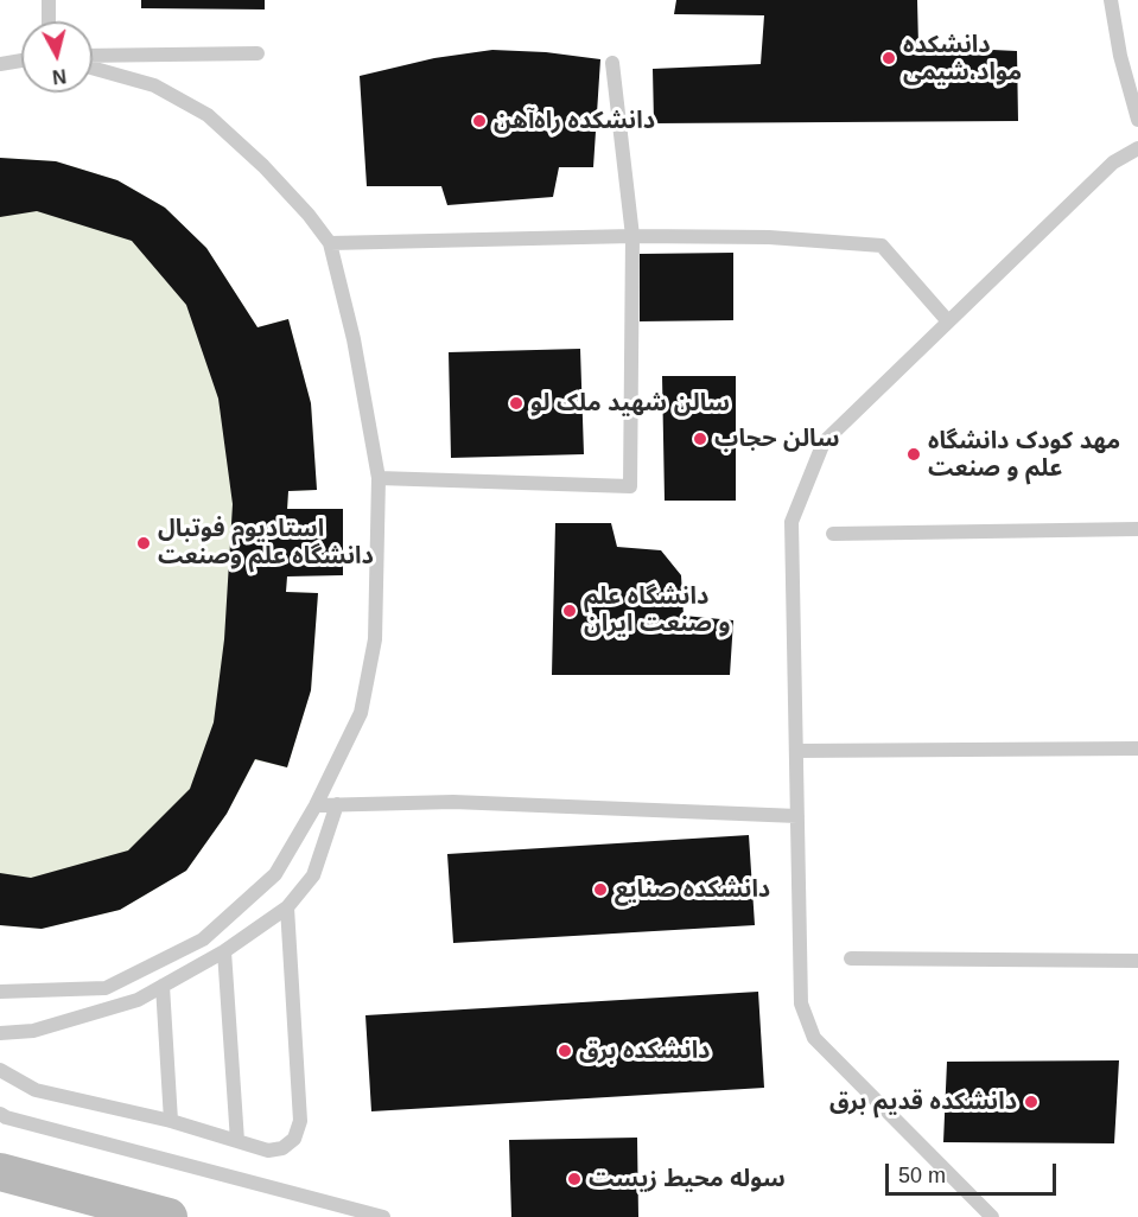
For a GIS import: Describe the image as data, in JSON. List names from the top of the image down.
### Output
{
  "places": [
    "دانشکده مواد،شیمی",
    "دانشکده راه‌آهن",
    "سالن شهید ملک لو",
    "سالن حجاب",
    "مهد کودک دانشگاه علم و صنعت",
    "استادیوم فوتبال دانشگاه علم وصنعت",
    "دانشگاه علم و صنعت ایران",
    "دانشکده صنایع",
    "دانشکده برق",
    "دانشکده قدیم برق",
    "سوله محیط زیست"
  ],
  "scale_bar": "50 m",
  "north": "bottom"
}
